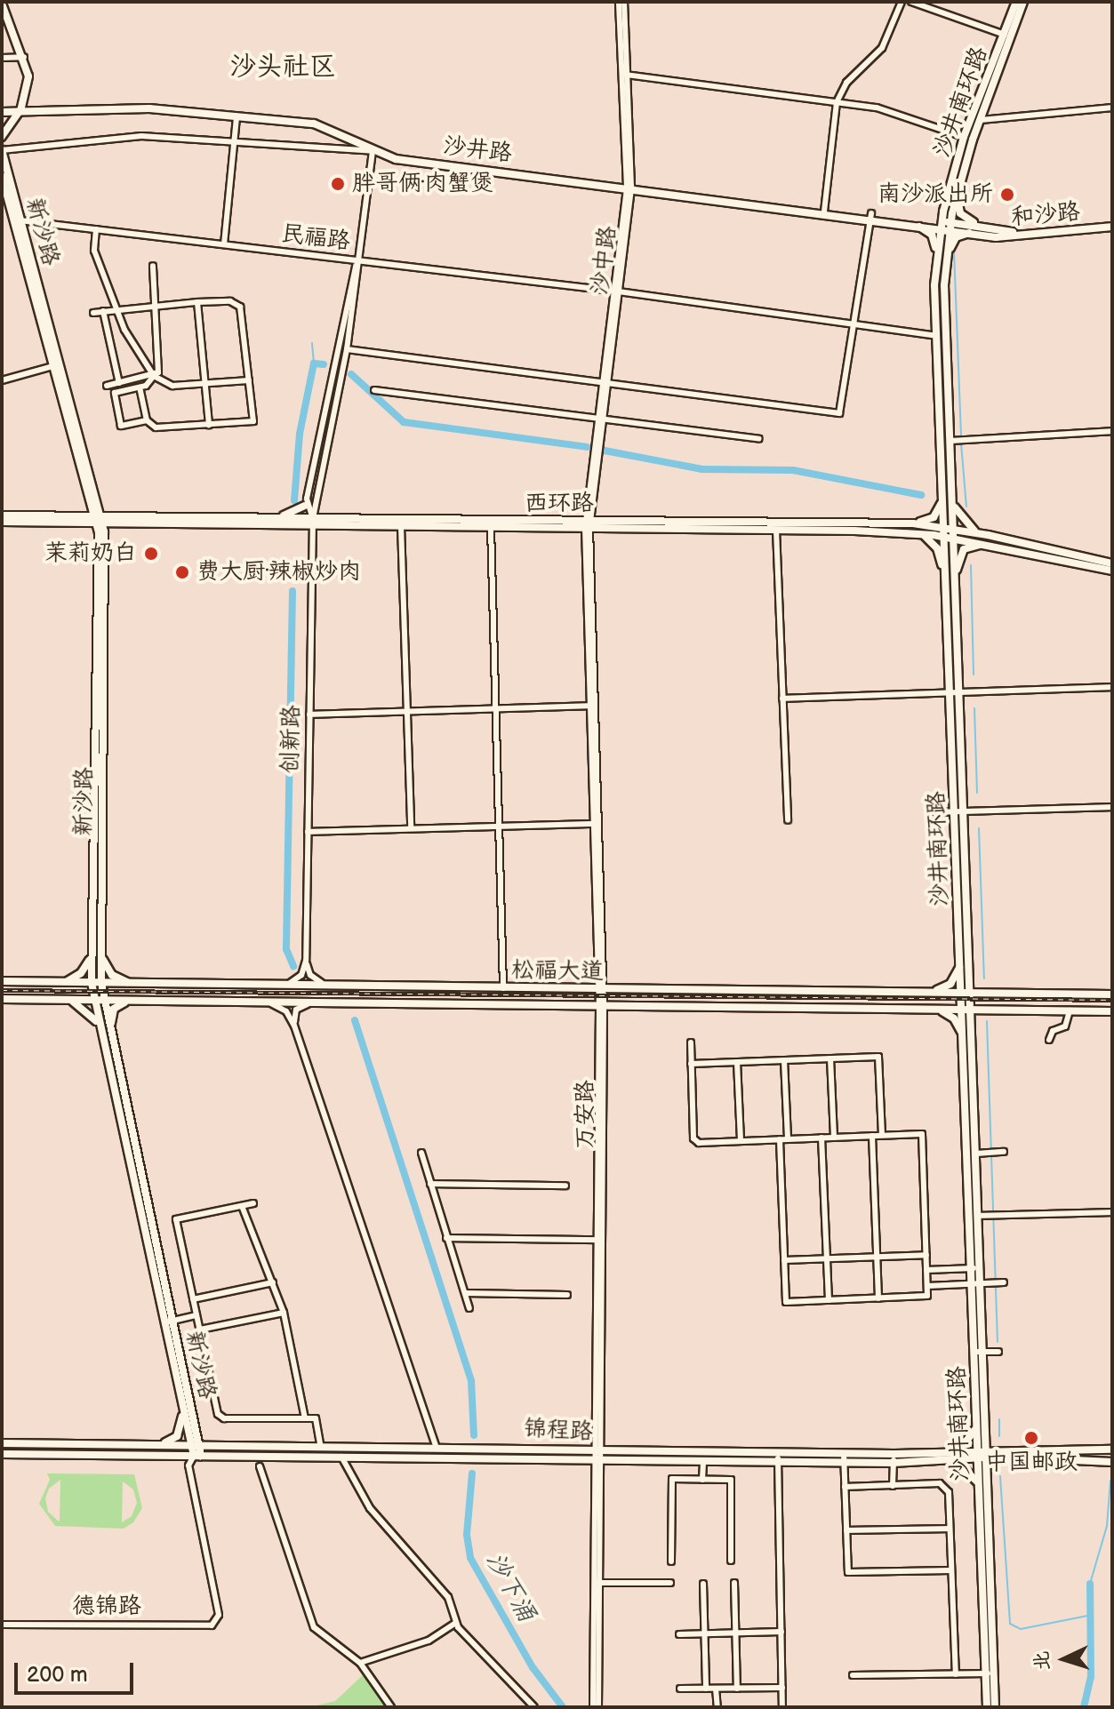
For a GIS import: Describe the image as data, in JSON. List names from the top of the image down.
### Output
{
  "streets": {
    "main road": [
      "沙井南环路",
      "沙井路",
      "和沙路",
      "新沙路",
      "西环路",
      "松福大道",
      "锦程路"
    ],
    "street": [
      "民福路",
      "沙中路",
      "创新路",
      "万安路",
      "德锦路"
    ]
  },
  "crossings": [
    ["沙井南环路", "沙井路"],
    ["沙井南环路", "和沙路"],
    ["沙井南环路", "民福路"],
    ["沙井南环路", "西环路"],
    ["沙井南环路", "松福大道"],
    ["沙井南环路", "锦程路"],
    ["沙井路", "和沙路"],
    ["沙井路", "沙中路"],
    ["沙井路", "创新路"],
    ["新沙路", "民福路"],
    ["新沙路", "西环路"],
    ["新沙路", "松福大道"],
    ["新沙路", "锦程路"],
    ["新沙路", "德锦路"],
    ["民福路", "沙中路"],
    ["民福路", "创新路"],
    ["沙中路", "西环路"],
    ["沙中路", "万安路"],
    ["西环路", "创新路"],
    ["西环路", "万安路"],
    ["松福大道", "万安路"],
    ["万安路", "锦程路"],
    ["锦程路", "德锦路"]
  ],
  "districts": ["沙头社区"],
  "water": ["沙下涌"],
  "places": [
    "胖哥俩·肉蟹煲",
    "南沙派出所",
    "茉莉奶白",
    "费大厨·辣椒炒肉",
    "中国邮政"
  ],
  "scale_bar": "200 m",
  "north": "left"
}
